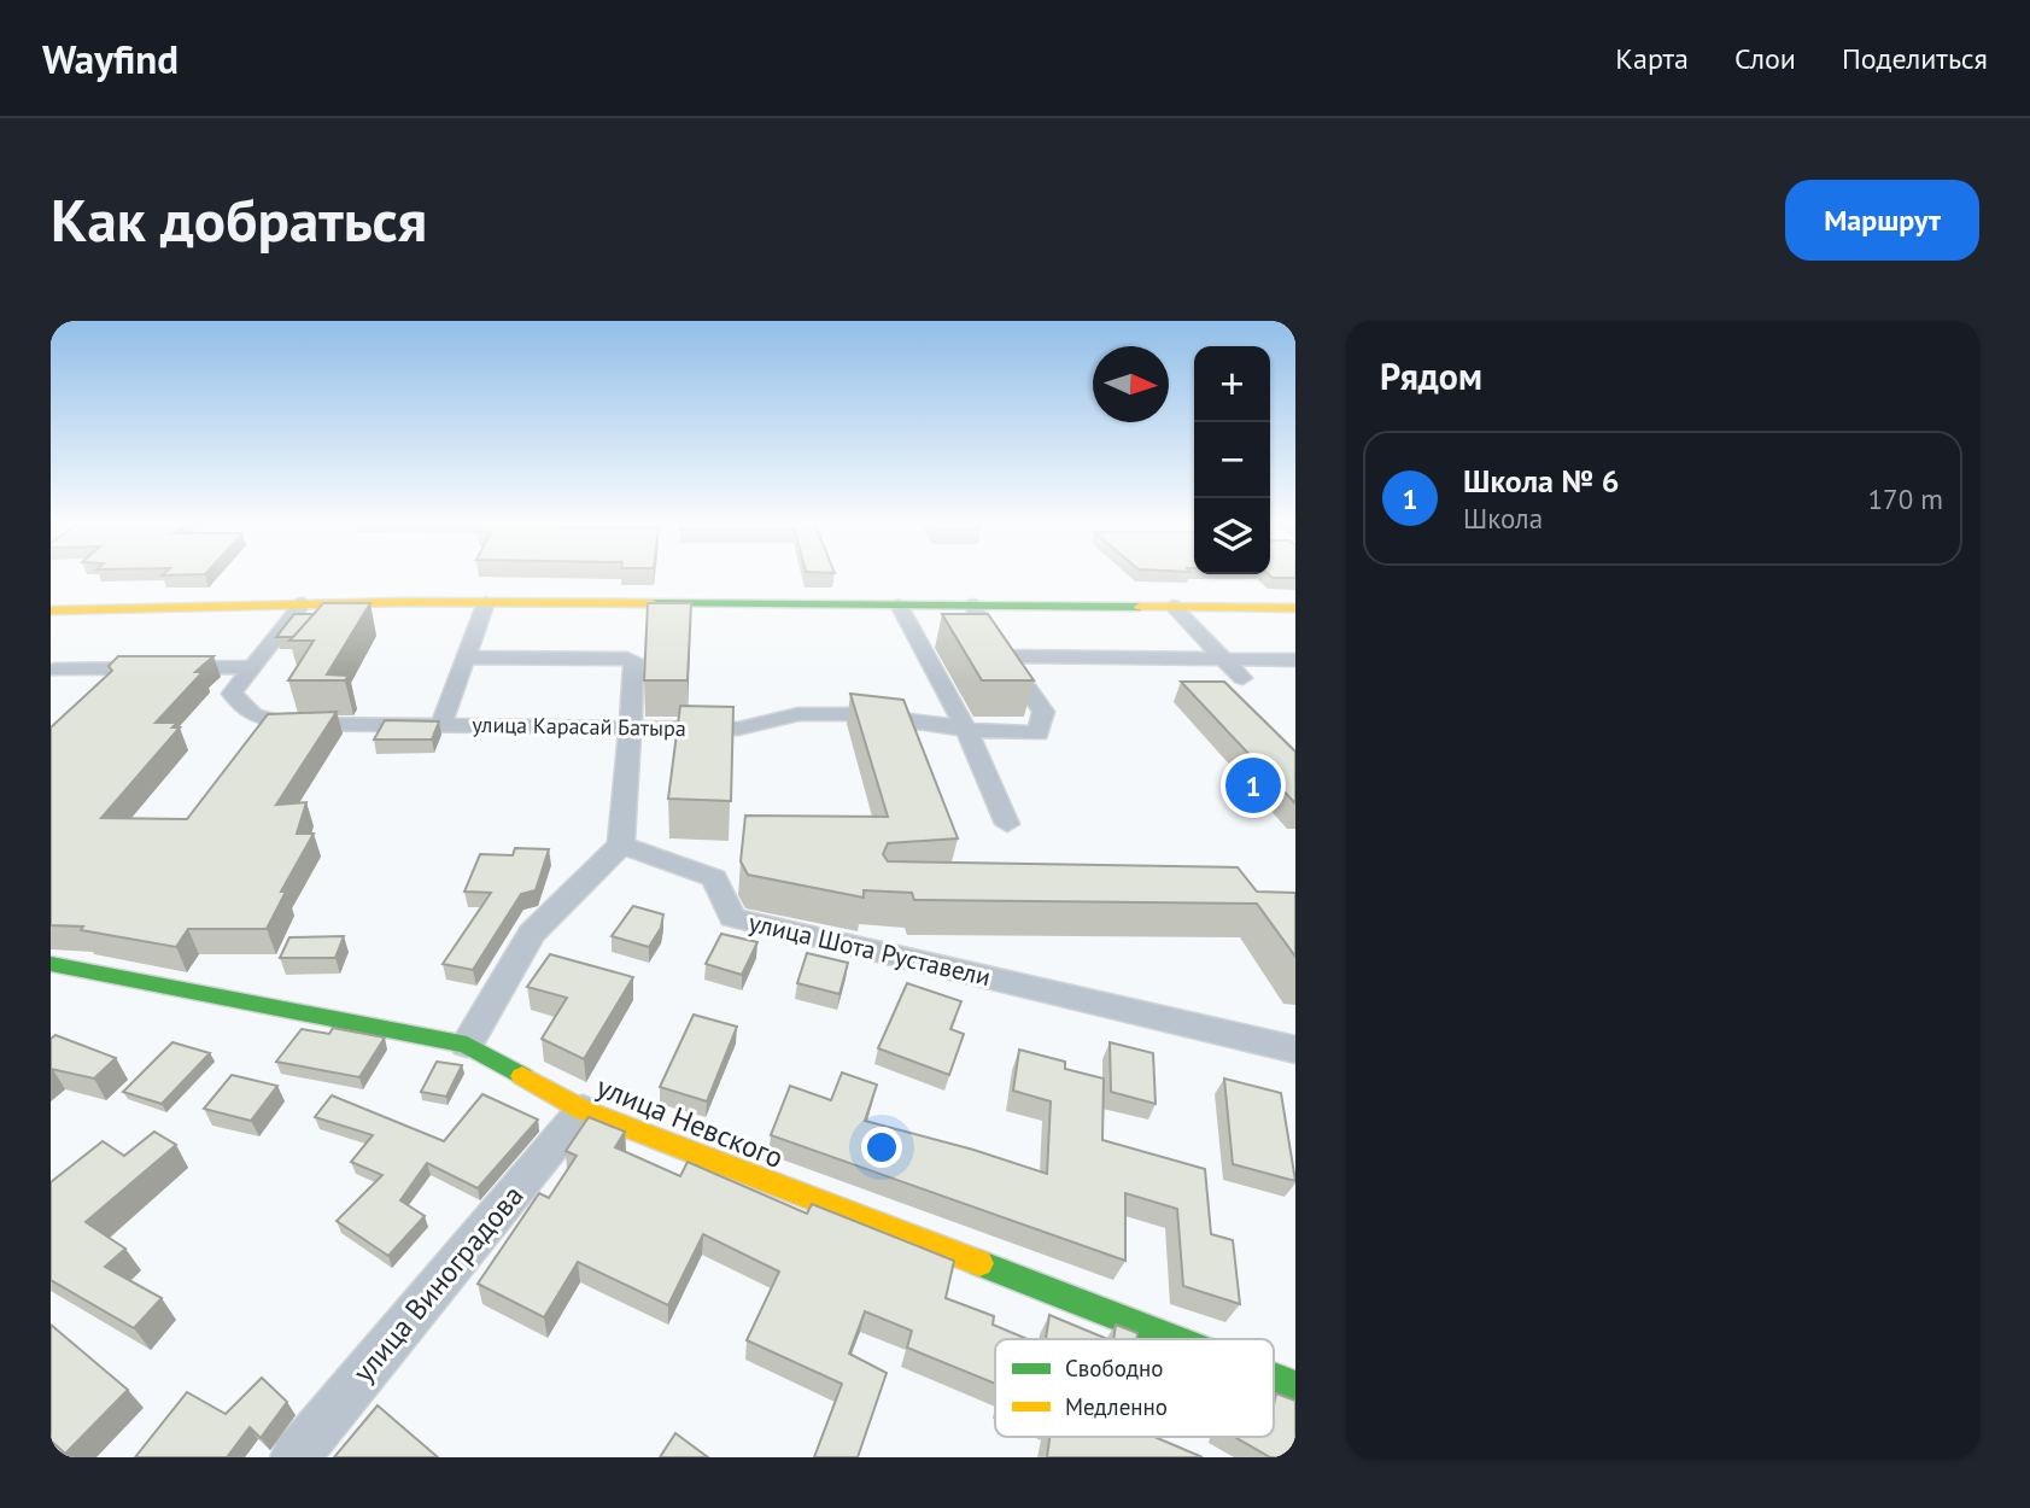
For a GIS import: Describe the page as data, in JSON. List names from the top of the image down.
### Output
{
  "streets": {
    "main road": ["улица Невского"],
    "street": ["улица Карасай Батыра", "улица Шота Руставели", "улица Виноградова"]
  },
  "crossings": [
    ["улица Невского", "улица Виноградова"]
  ],
  "legend": ["Свободно", "Медленно"],
  "north": "right",
  "page": {
    "header": "Wayfind",
    "nav": ["Карта", "Слои", "Поделиться"],
    "buttons": "Маршрут",
    "title": "Как добраться",
    "heading": "Рядом",
    "map_buttons": ["+", "−"],
    "list": [
      {
        "mark": "1",
        "name": "Школа № 6",
        "note": "Школа",
        "value": "170 m"
      }
    ],
    "pins": "1"
  }
}
